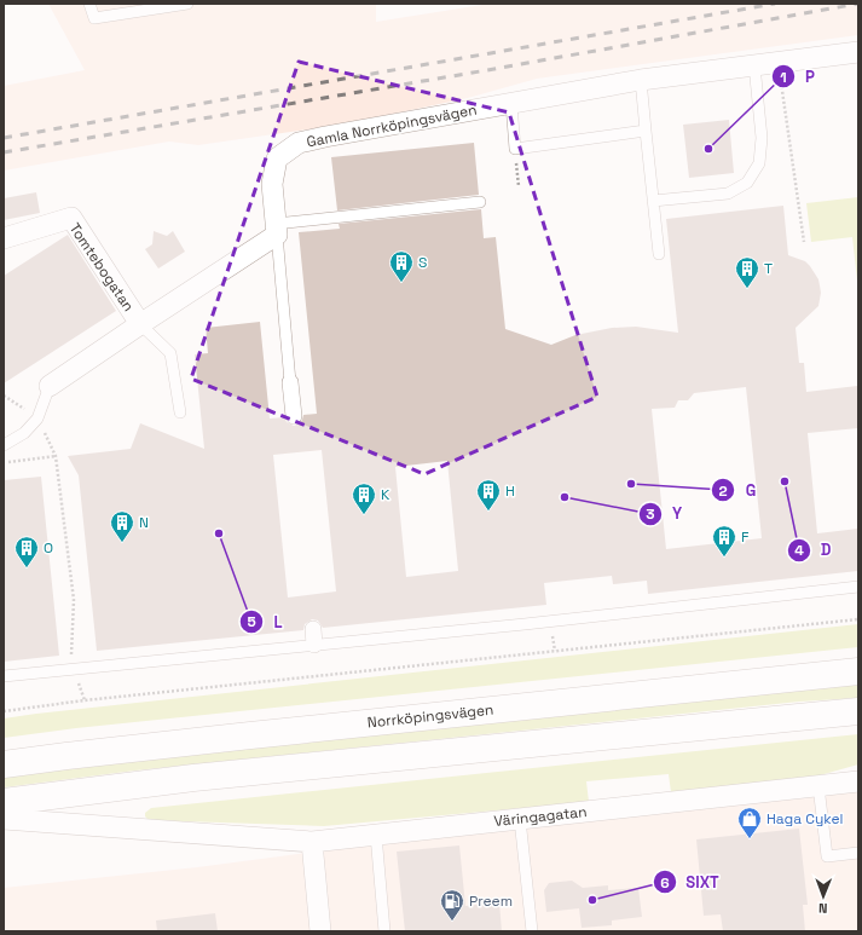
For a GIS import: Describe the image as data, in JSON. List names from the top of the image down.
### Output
{
  "streets": {
    "main road": ["Norrköpingsvägen"],
    "street": ["Gamla Norrköpingsvägen", "Tomtebogatan", "Väringagatan"]
  },
  "places": {
    "other": [
      "P",
      "D",
      "G",
      "Y",
      "L",
      "SIXT"
    ],
    "building": [
      "S",
      "T",
      "H",
      "K",
      "N",
      "F",
      "O"
    ],
    "shop": ["Haga Cykel"],
    "fuel station": ["Preem"]
  },
  "north": "bottom"
}
